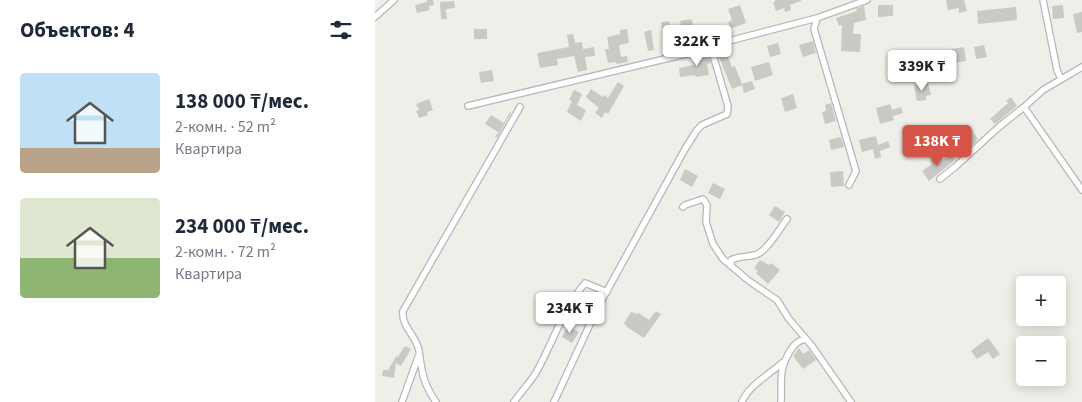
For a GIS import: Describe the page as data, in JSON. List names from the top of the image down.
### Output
{
  "page": {
    "heading": "Объектов: 4",
    "price": [
      "322K ₸",
      "339K ₸",
      "138K ₸",
      "234K ₸"
    ],
    "list": [
      {
        "name": "138 000 ₸/мес.",
        "note": "2-комн. · 52 m² · Квартира"
      },
      {
        "name": "234 000 ₸/мес.",
        "note": "2-комн. · 72 m² · Квартира"
      }
    ],
    "map_buttons": ["+", "−"]
  }
}
